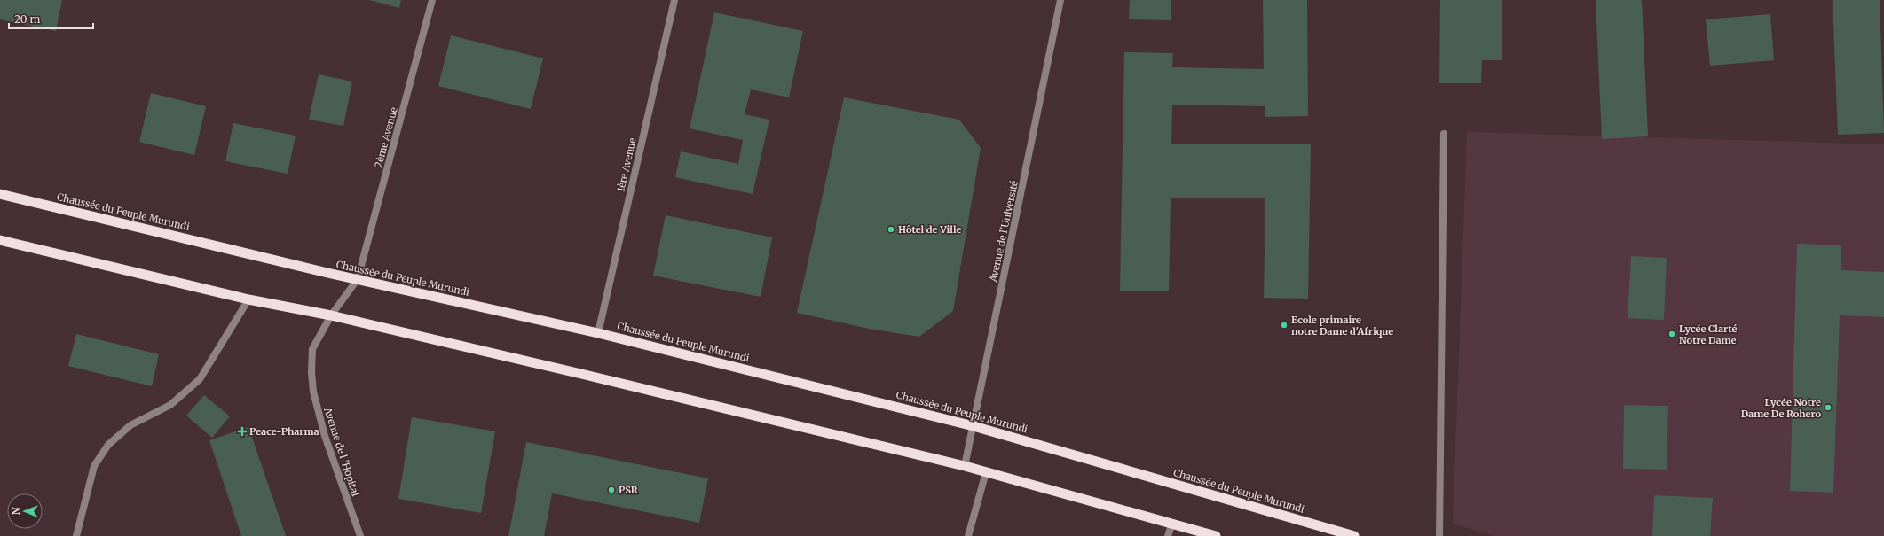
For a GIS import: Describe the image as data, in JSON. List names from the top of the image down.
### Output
{
  "streets": {
    "highway": ["Chaussée du Peuple Murundi"],
    "street": [
      "2ème Avenue",
      "1ère Avenue",
      "Avenue de l'Université",
      "Avenue de l 'Hopital"
    ]
  },
  "crossings": [
    ["2ème Avenue", "Chaussée du Peuple Murundi"],
    ["2ème Avenue", "Avenue de l 'Hopital"],
    ["1ère Avenue", "Chaussée du Peuple Murundi"],
    ["Chaussée du Peuple Murundi", "Avenue de l'Université"],
    ["Chaussée du Peuple Murundi", "Avenue de l 'Hopital"]
  ],
  "places": {
    "other": [
      "Hôtel de Ville",
      "Ecole primaire notre Dame d'Afrique",
      "Lycée Clarté Notre Dame",
      "Lycée Notre Dame De Rohero",
      "PSR"
    ],
    "health": ["Peace-Pharma"]
  },
  "scale_bar": "20 m",
  "north": "left"
}
